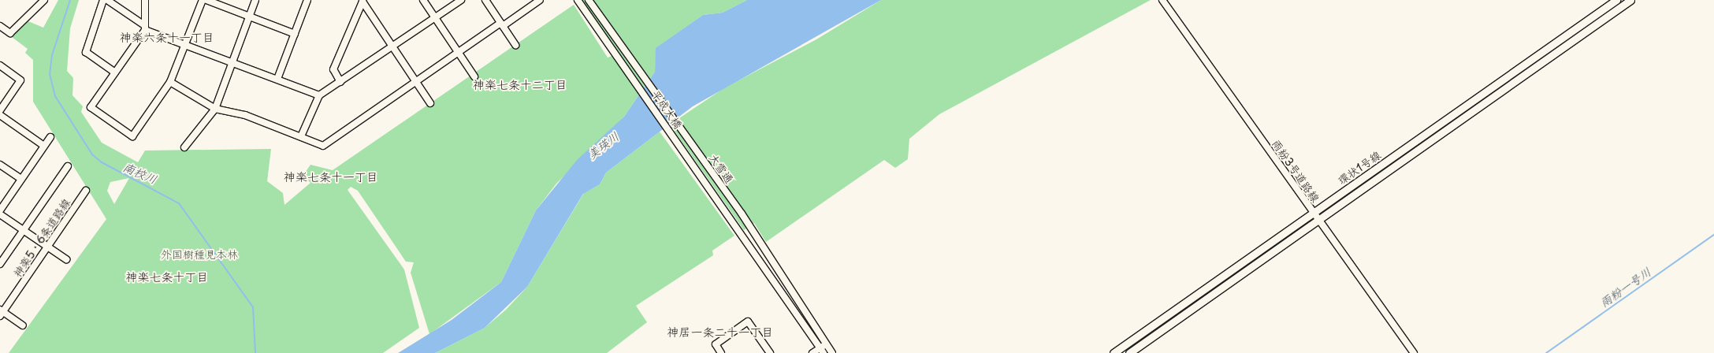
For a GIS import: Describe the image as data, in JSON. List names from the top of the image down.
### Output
{
  "streets": {
    "main road": ["環状1号線"],
    "street": [
      "平成大橋",
      "大雪通",
      "雨紛3号道路線",
      "神楽5・6条道路線"
    ]
  },
  "crossings": [
    ["環状1号線", "雨紛3号道路線"]
  ],
  "districts": [
    "神楽六条十一丁目",
    "神楽七条十二丁目",
    "神楽七条十一丁目",
    "神楽七条十丁目",
    "神居一条二十一丁目"
  ],
  "water": ["美瑛川", "南校川", "雨粉一号川"],
  "parks": ["外国樹種見本林"]
}
